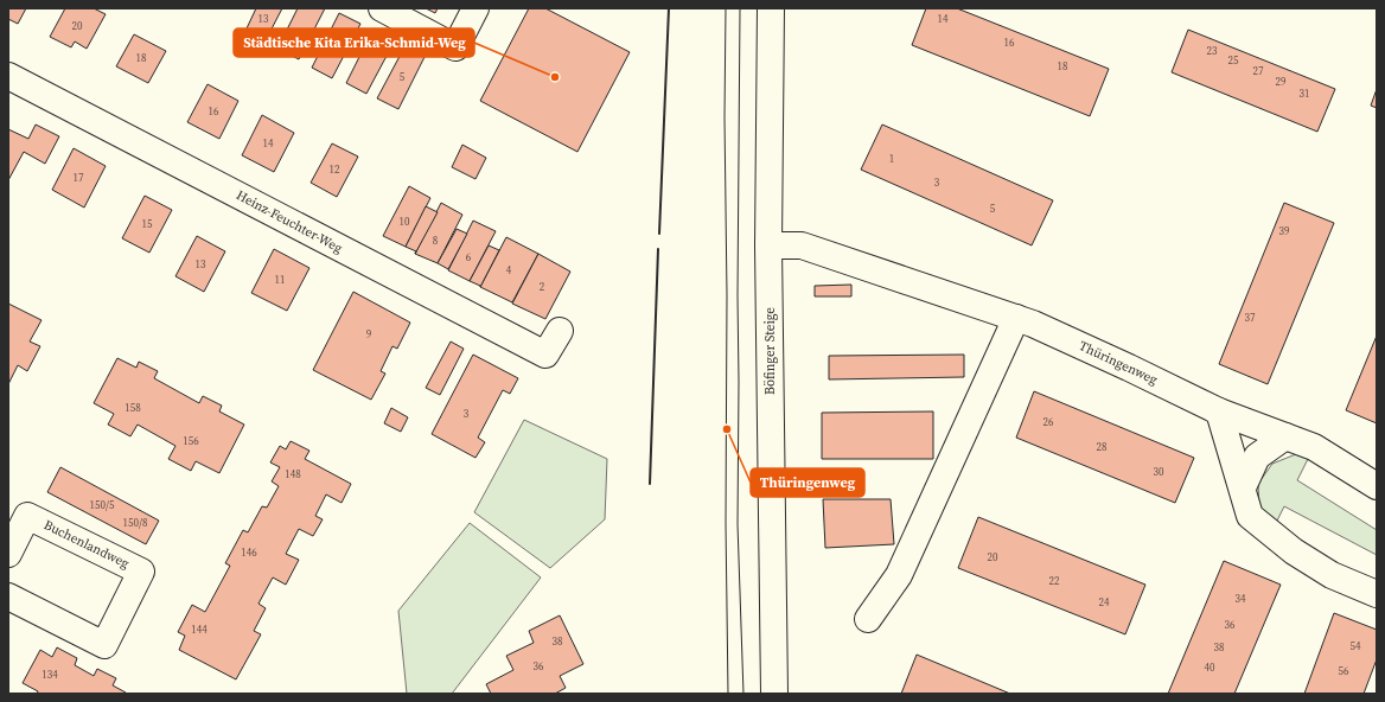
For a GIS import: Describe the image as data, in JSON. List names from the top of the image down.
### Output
{
  "streets": {
    "street": [
      "Heinz-Feuchter-Weg",
      "Böfinger Steige",
      "Thüringenweg",
      "Buchenlandweg"
    ]
  },
  "crossings": [
    ["Böfinger Steige", "Thüringenweg"]
  ],
  "places": ["Städtische Kita Erika-Schmid-Weg", "Thüringenweg"],
  "house_numbers": [
    "13",
    "14",
    "20",
    "16",
    "23",
    "18",
    "25",
    "18",
    "27",
    "5",
    "29",
    "31",
    "16",
    "14",
    "1",
    "12",
    "17",
    "3",
    "5",
    "10",
    "15",
    "39",
    "8",
    "6",
    "13",
    "4",
    "11",
    "2",
    "37",
    "9",
    "158",
    "3",
    "26",
    "156",
    "28",
    "30",
    "148",
    "150/5",
    "150/8",
    "146",
    "20",
    "22",
    "34",
    "24",
    "36",
    "144",
    "38",
    "54",
    "38",
    "36",
    "40",
    "56",
    "134"
  ]
}
